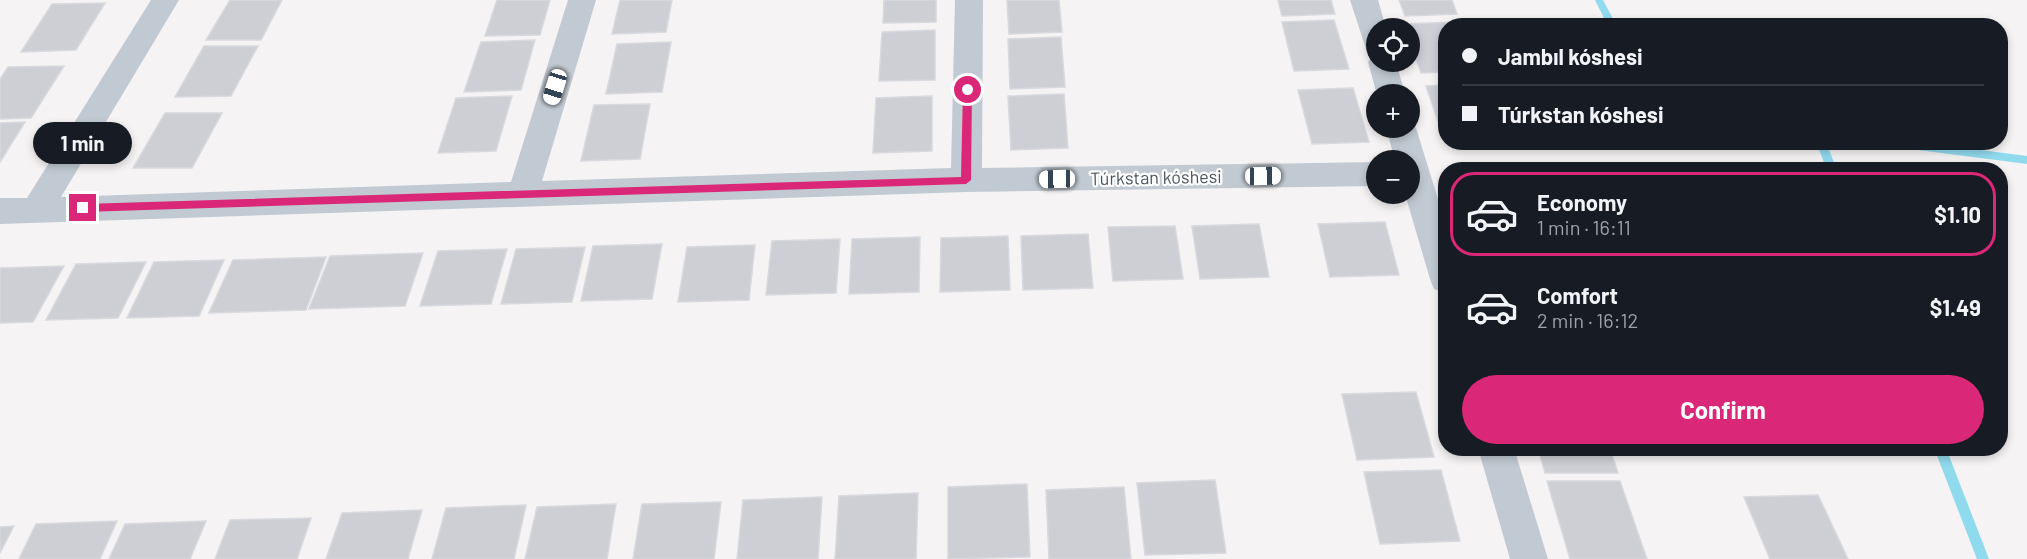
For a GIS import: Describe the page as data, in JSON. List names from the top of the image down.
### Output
{
  "streets": {
    "street": ["Túrkstan kóshesi"]
  },
  "page": {
    "map_buttons": ["+", "−"],
    "banner": ["Jambıl kóshesi", "Túrkstan kóshesi"],
    "bubble": "1 min",
    "list": [
      {
        "name": "Economy",
        "note": "1 min · 16:11",
        "value": "$1.10"
      },
      {
        "name": "Comfort",
        "note": "2 min · 16:12",
        "value": "$1.49"
      }
    ],
    "buttons": "Confirm"
  }
}
